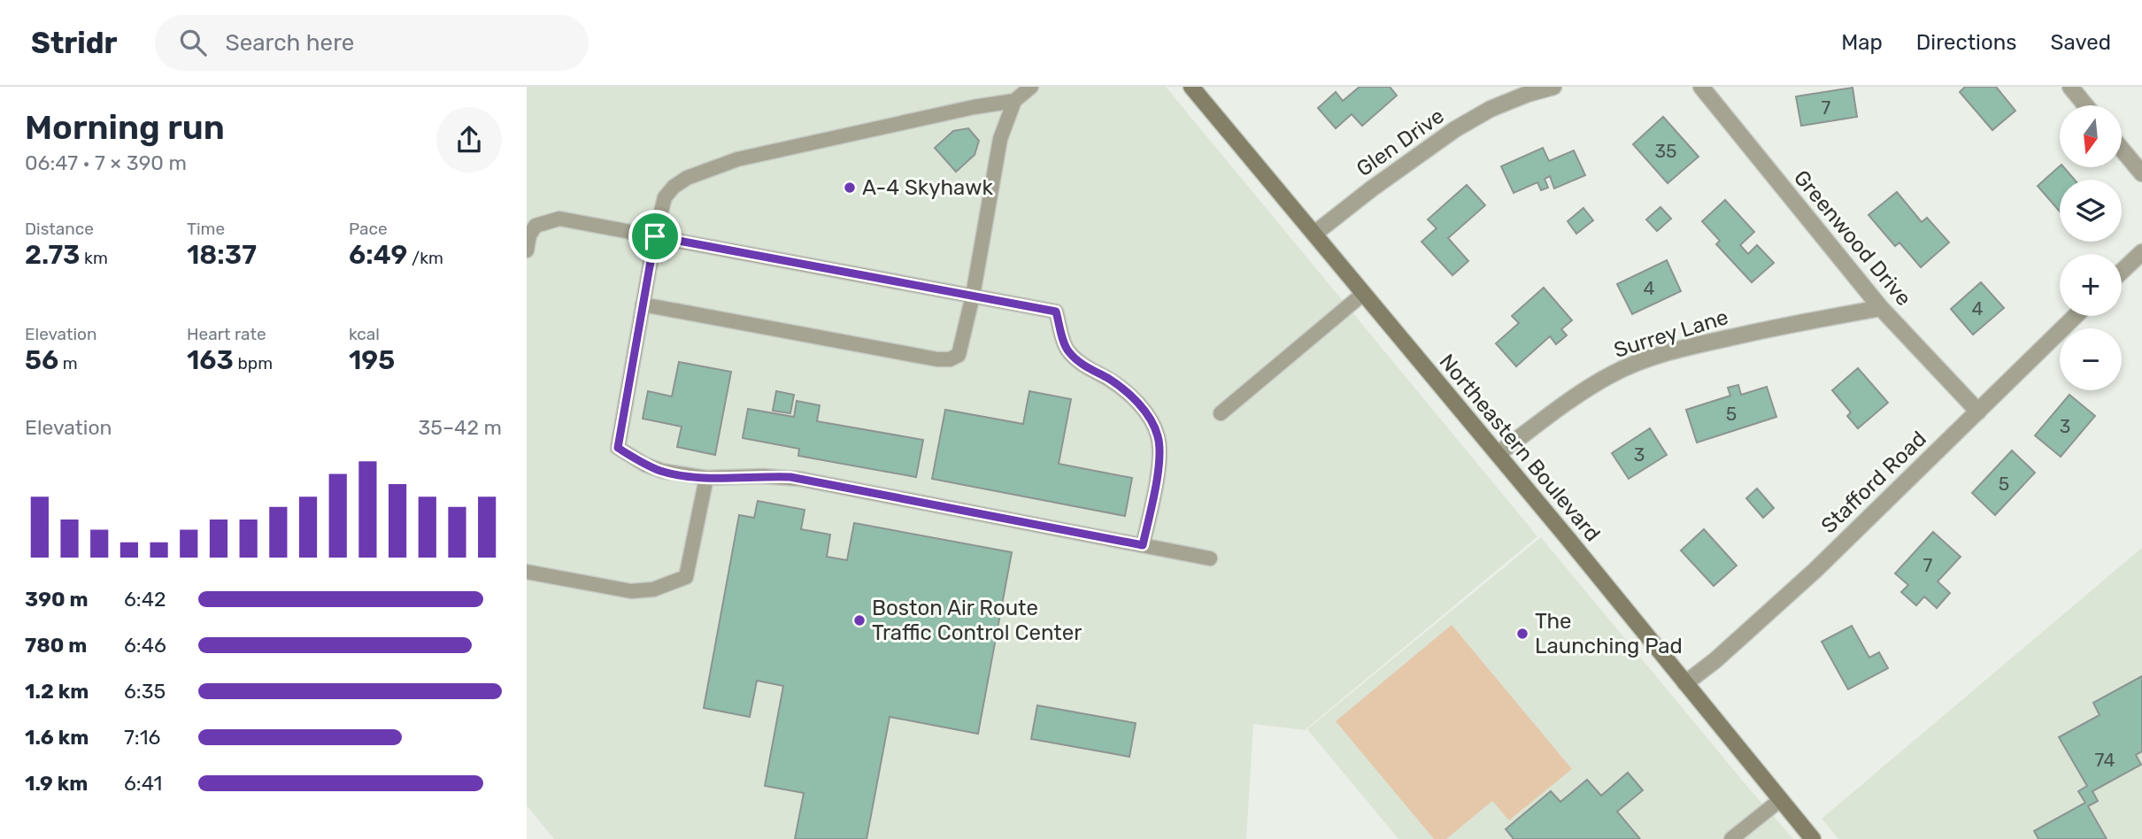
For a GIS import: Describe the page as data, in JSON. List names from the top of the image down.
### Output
{
  "streets": {
    "street": [
      "Glen Drive",
      "Greenwood Drive",
      "Surrey Lane",
      "Northeastern Boulevard",
      "Stafford Road"
    ]
  },
  "crossings": [
    ["Glen Drive", "Northeastern Boulevard"],
    ["Greenwood Drive", "Surrey Lane"],
    ["Greenwood Drive", "Stafford Road"],
    ["Surrey Lane", "Northeastern Boulevard"],
    ["Northeastern Boulevard", "Stafford Road"]
  ],
  "places": ["A-4 Skyhawk", "Boston Air Route Traffic Control Center", "The Launching Pad"],
  "house_numbers": [
    "7",
    "35",
    "4",
    "4",
    "5",
    "3",
    "3",
    "5",
    "7",
    "74"
  ],
  "north": "bottom",
  "page": {
    "header": "Stridr",
    "search": "Search here",
    "nav": ["Map", "Directions", "Saved"],
    "heading": ["Morning run", "06:47 · 7 × 390 m"],
    "map_buttons": ["+", "−"],
    "stats": [
      ["Distance", "2.73 km"],
      ["Time", "18:37"],
      ["Pace", "6:49 /km"],
      ["Elevation", "56 m"],
      ["Heart rate", "163 bpm"],
      ["kcal", "195"]
    ],
    "chart": ["Elevation", "35–42 m"],
    "list": [
      {
        "name": "390 m",
        "note": "6:42"
      },
      {
        "name": "780 m",
        "note": "6:46"
      },
      {
        "name": "1.2 km",
        "note": "6:35"
      },
      {
        "name": "1.6 km",
        "note": "7:16"
      },
      {
        "name": "1.9 km",
        "note": "6:41"
      }
    ]
  }
}
